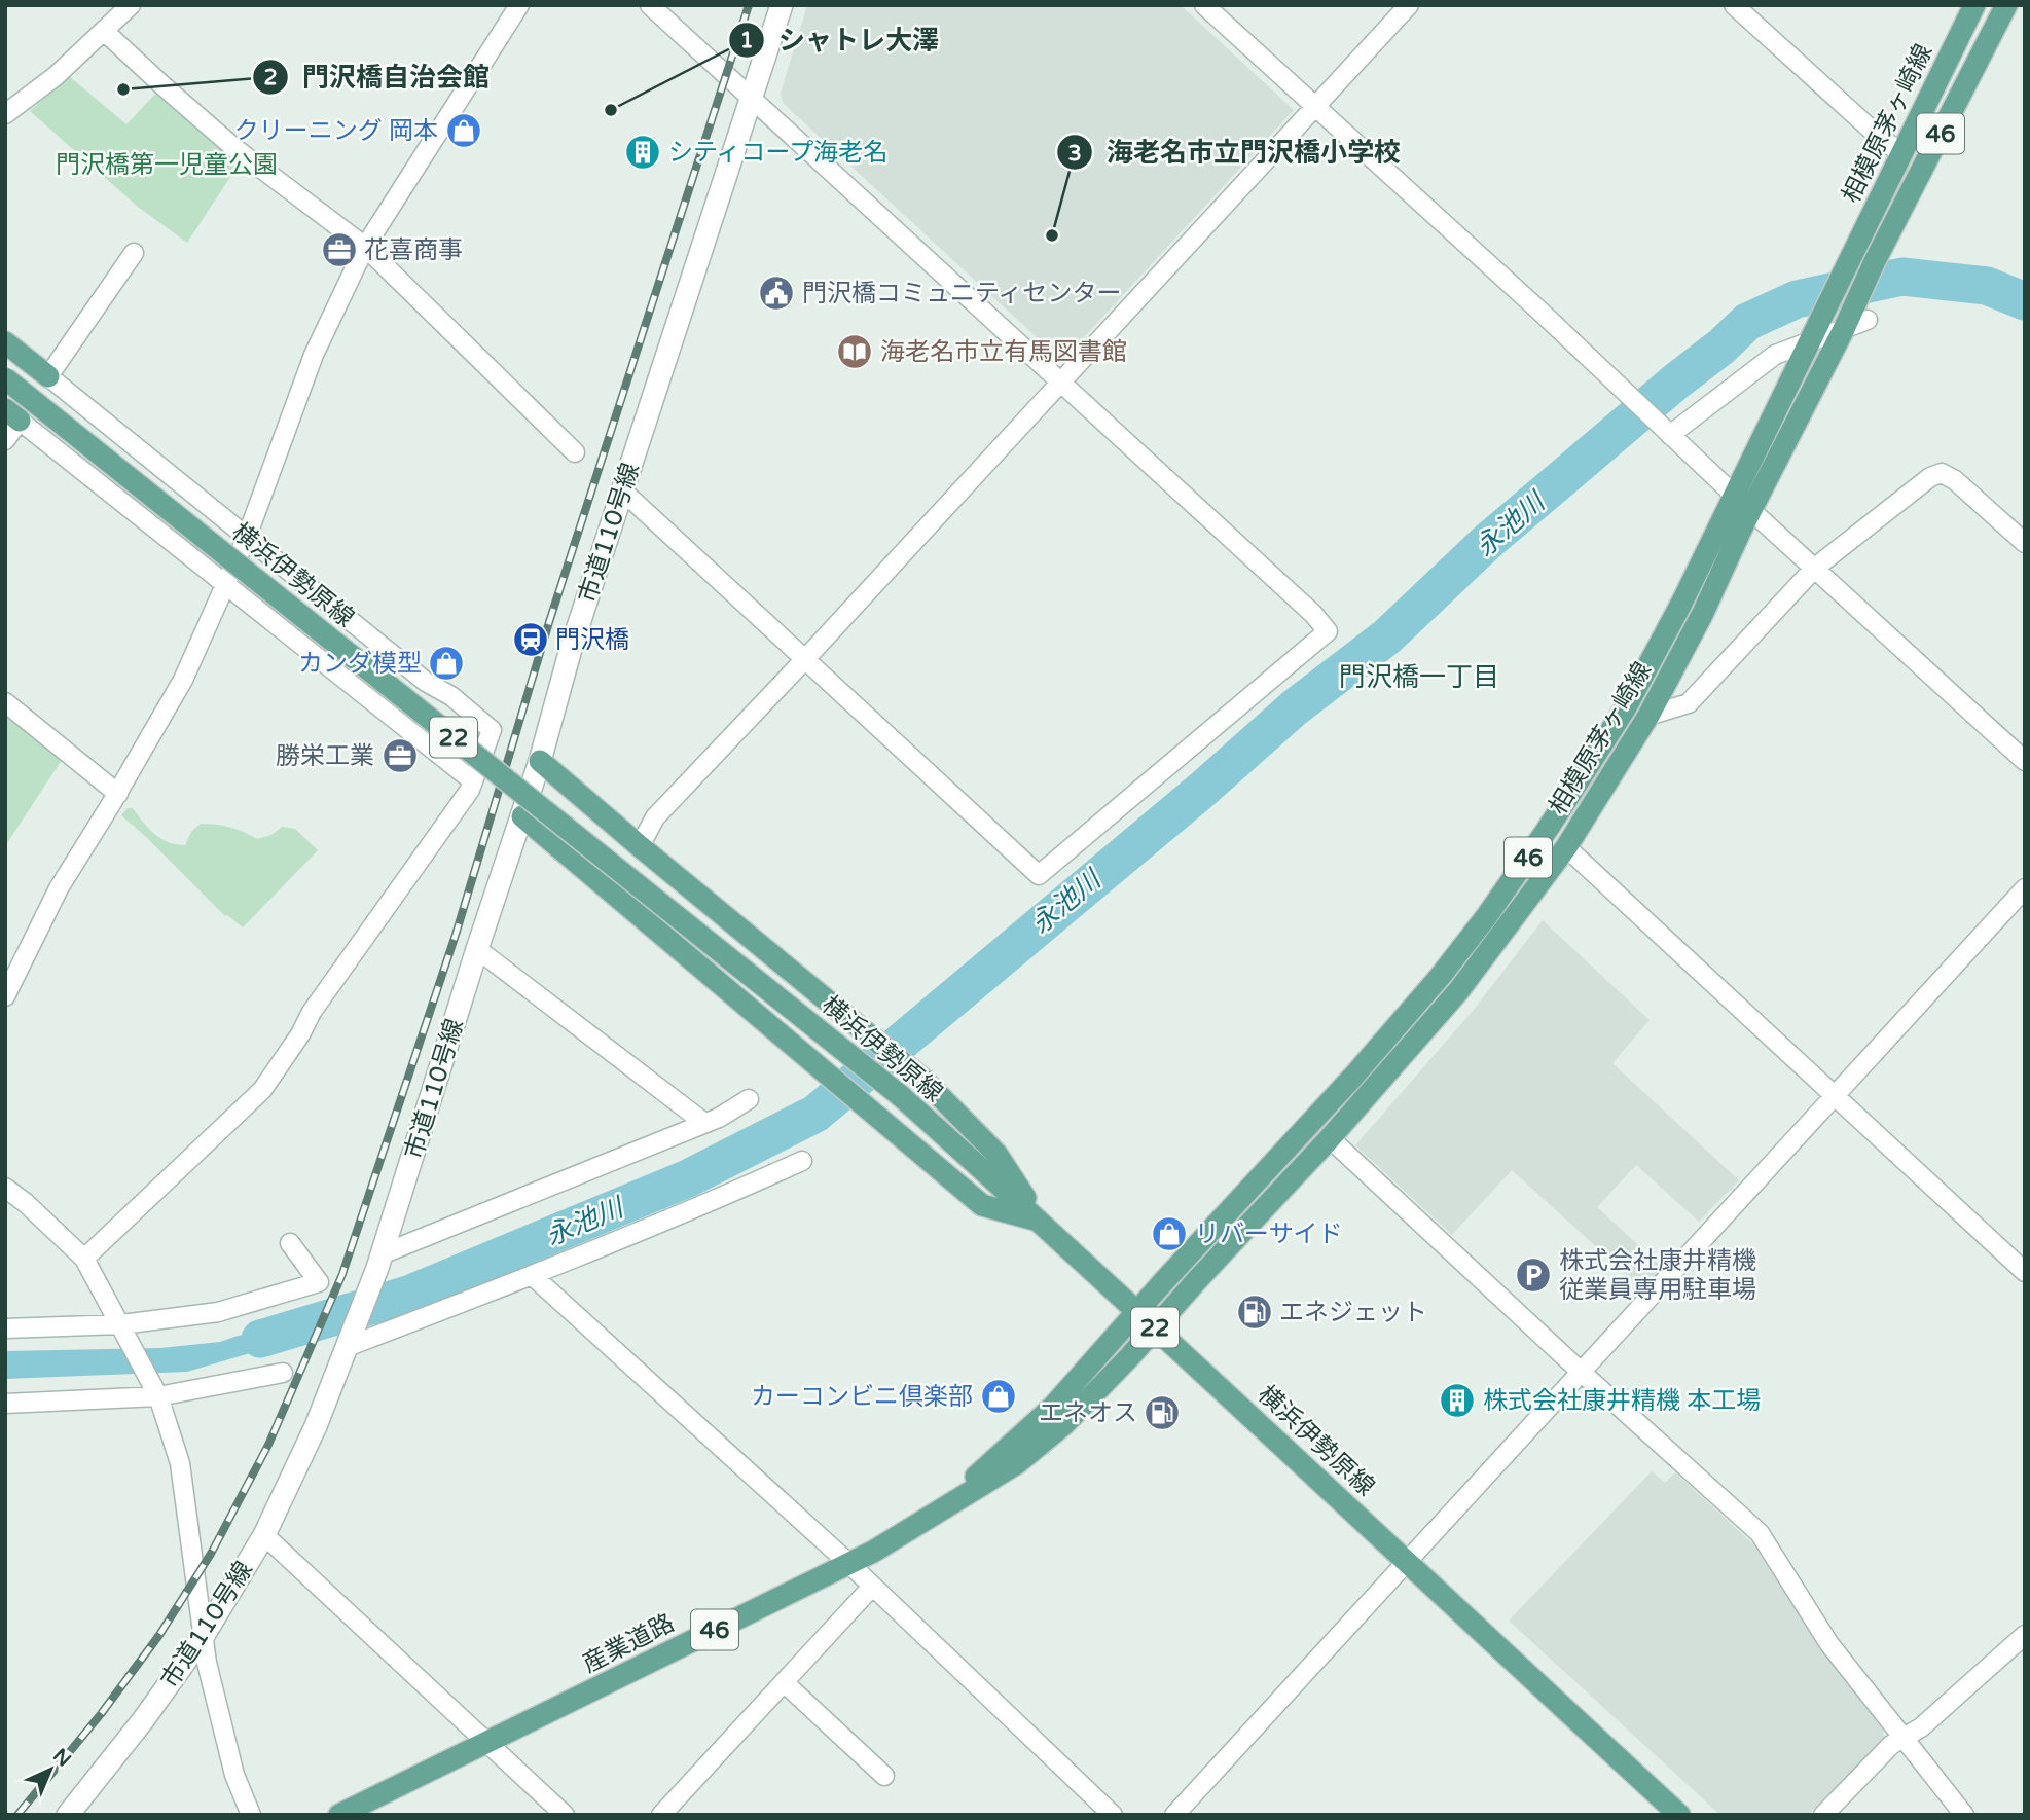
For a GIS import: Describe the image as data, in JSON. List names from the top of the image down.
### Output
{
  "streets": {
    "main road": [
      "相模原茅ヶ崎線",
      "46",
      "横浜伊勢原線",
      "22",
      "産業道路"
    ],
    "street": ["市道110号線"]
  },
  "crossings": [
    ["相模原茅ヶ崎線", "横浜伊勢原線"],
    ["相模原茅ヶ崎線", "産業道路"],
    ["横浜伊勢原線", "産業道路"]
  ],
  "districts": ["門沢橋一丁目"],
  "water": ["永池川"],
  "parks": ["門沢橋第一児童公園"],
  "places": {
    "other": ["門沢橋自治会館", "シャトレ大澤", "海老名市立門沢橋小学校"],
    "shop": [
      "クリーニング 岡本",
      "カンダ模型",
      "リバーサイド",
      "カーコンビニ倶楽部"
    ],
    "building": ["シティコープ海老名", "株式会社康井精機 本工場"],
    "office": ["花喜商事", "勝栄工業"],
    "public building": ["門沢橋コミュニティセンター"],
    "library": ["海老名市立有馬図書館"],
    "station": ["門沢橋"],
    "parking": ["株式会社康井精機 従業員専用駐車場"],
    "fuel station": ["エネジェット", "エネオス"]
  },
  "north": "top right"
}
